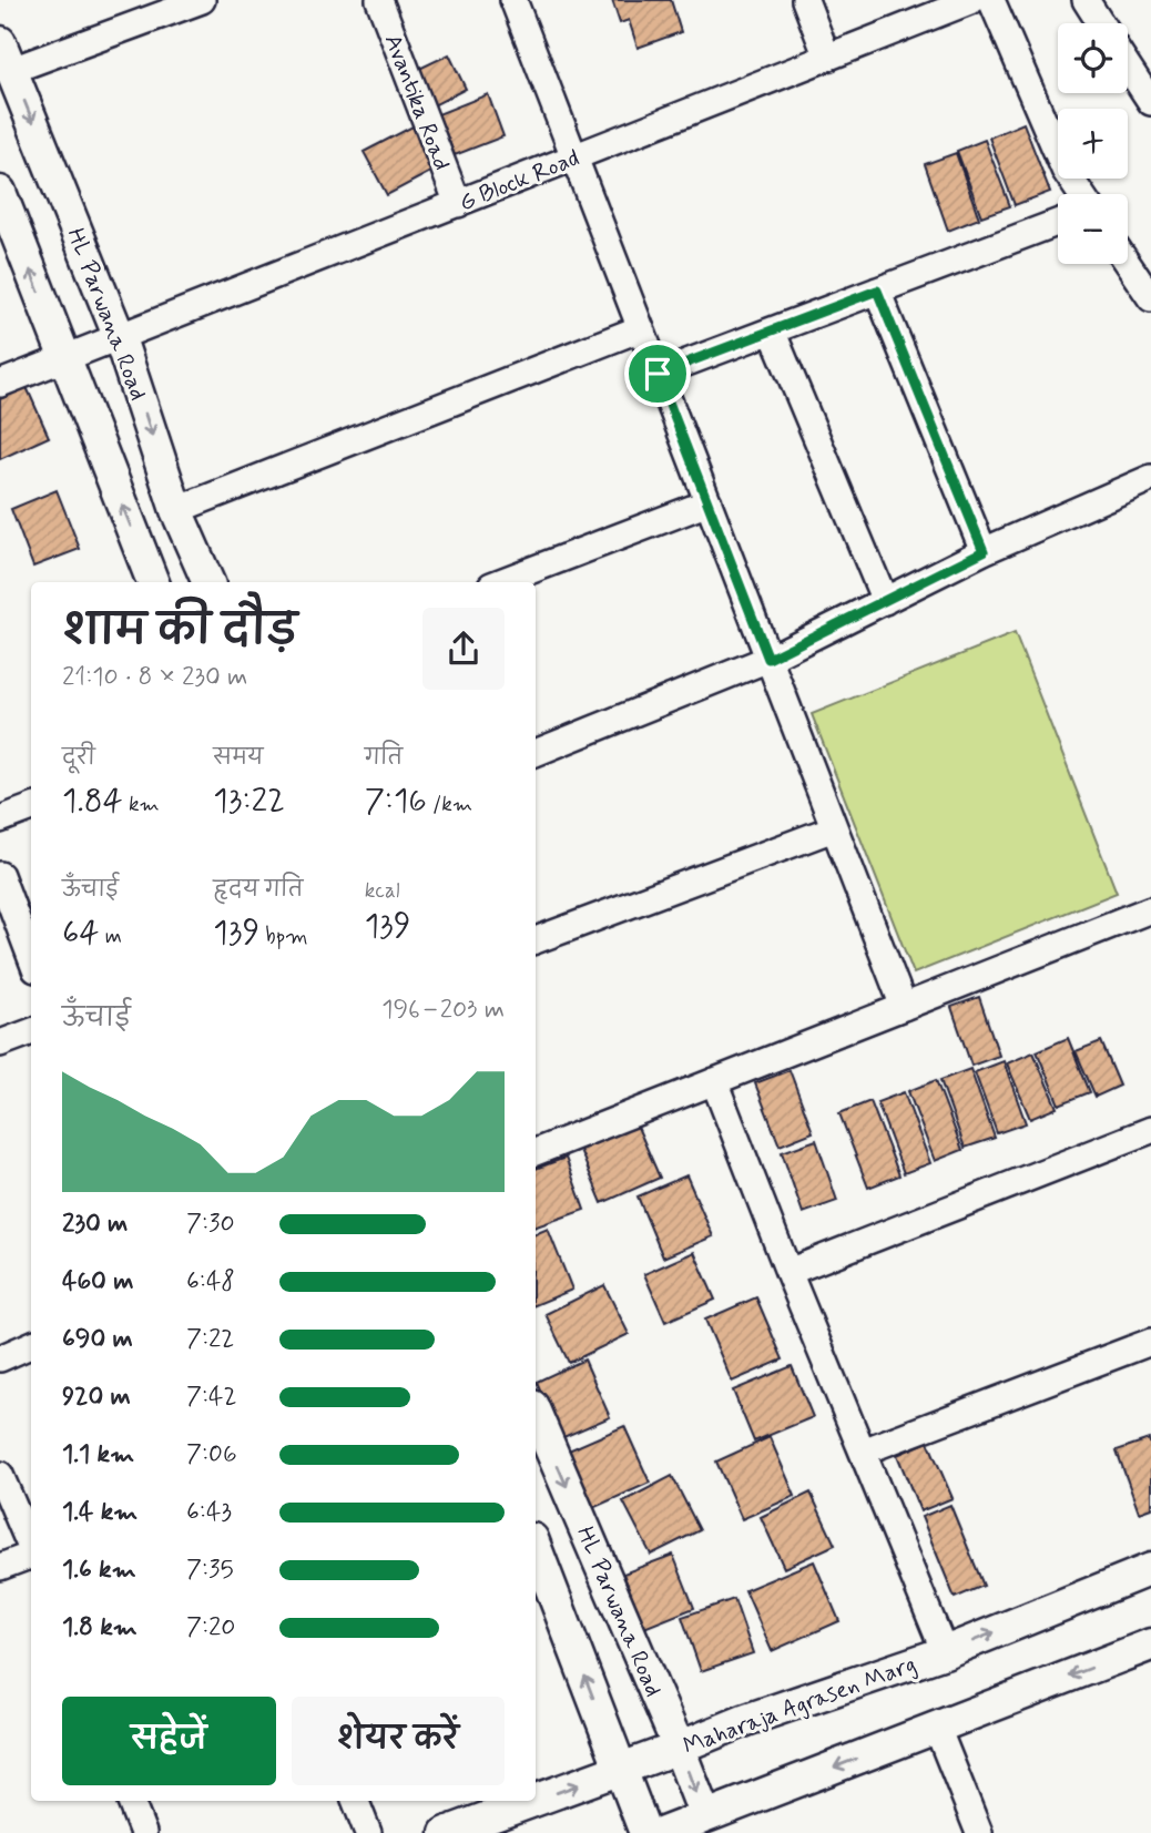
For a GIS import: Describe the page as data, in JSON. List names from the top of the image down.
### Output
{
  "streets": {
    "street": [
      "Avantika Road",
      "G Block Road",
      "HL Parwana Road",
      "Maharaja Agrasen Marg"
    ]
  },
  "crossings": [
    ["Avantika Road", "G Block Road"],
    ["G Block Road", "HL Parwana Road"],
    ["HL Parwana Road", "Maharaja Agrasen Marg"]
  ],
  "page": {
    "map_buttons": ["+", "−"],
    "heading": ["शाम की दौड़", "21:10 · 8 × 230 m"],
    "stats": [
      ["दूरी", "1.84 km"],
      ["समय", "13:22"],
      ["गति", "7:16 /km"],
      ["ऊँचाई", "64 m"],
      ["हृदय गति", "139 bpm"],
      ["kcal", "139"]
    ],
    "chart": ["ऊँचाई", "196–203 m"],
    "list": [
      {
        "name": "230 m",
        "note": "7:30"
      },
      {
        "name": "460 m",
        "note": "6:48"
      },
      {
        "name": "690 m",
        "note": "7:22"
      },
      {
        "name": "920 m",
        "note": "7:42"
      },
      {
        "name": "1.1 km",
        "note": "7:06"
      },
      {
        "name": "1.4 km",
        "note": "6:43"
      },
      {
        "name": "1.6 km",
        "note": "7:35"
      },
      {
        "name": "1.8 km",
        "note": "7:20"
      }
    ],
    "buttons": ["सहेजें", "शेयर करें"]
  }
}
